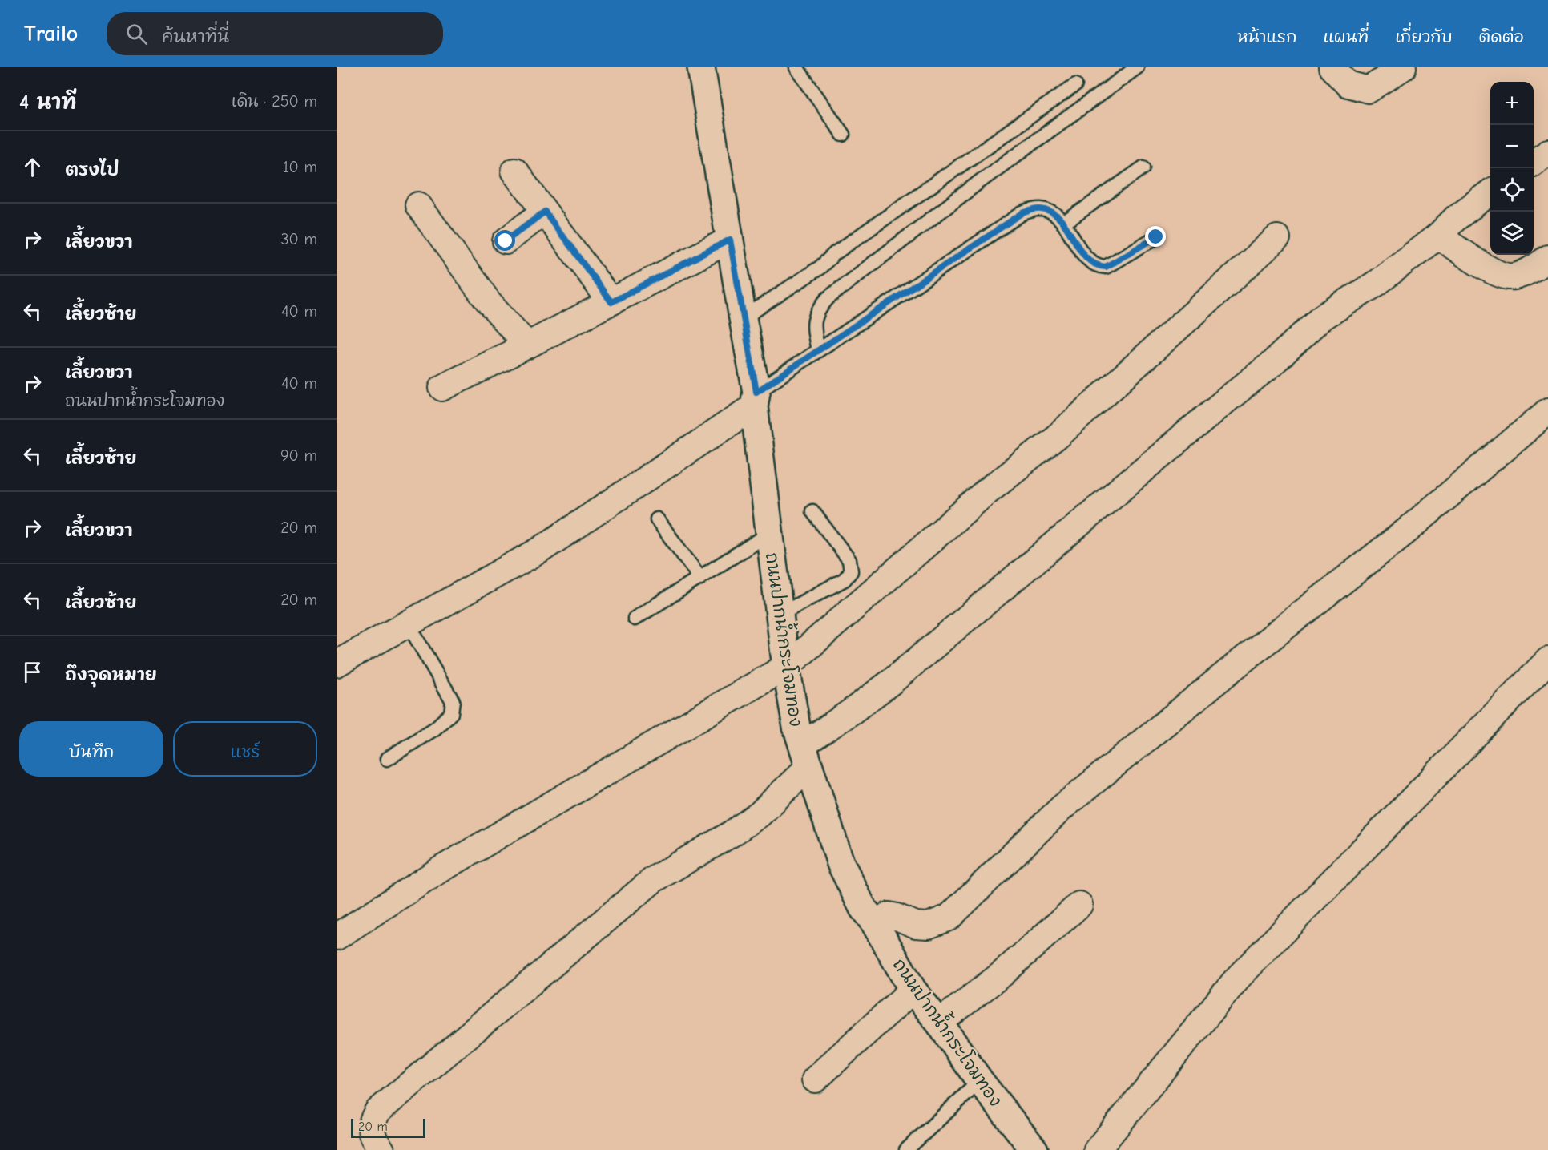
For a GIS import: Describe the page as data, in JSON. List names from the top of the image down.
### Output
{
  "streets": {
    "street": ["ถนนปากน้ำกระโจมทอง"]
  },
  "scale_bar": "20 m",
  "page": {
    "header": "Trailo",
    "search": "ค้นหาที่นี่",
    "nav": [
      "หน้าแรก",
      "แผนที่",
      "เกี่ยวกับ",
      "ติดต่อ"
    ],
    "heading": ["4 นาที", "เดิน · 250 m"],
    "map_buttons": ["+", "−"],
    "list": [
      ["ตรงไป", "10 m"],
      ["เลี้ยวขวา", "30 m"],
      ["เลี้ยวซ้าย", "40 m"],
      ["เลี้ยวขวา", "ถนนปากน้ำกระโจมทอง", "40 m"],
      ["เลี้ยวซ้าย", "90 m"],
      ["เลี้ยวขวา", "20 m"],
      ["เลี้ยวซ้าย", "20 m"],
      "ถึงจุดหมาย"
    ],
    "buttons": ["บันทึก", "แชร์"],
    "scale": "20 m"
  }
}
